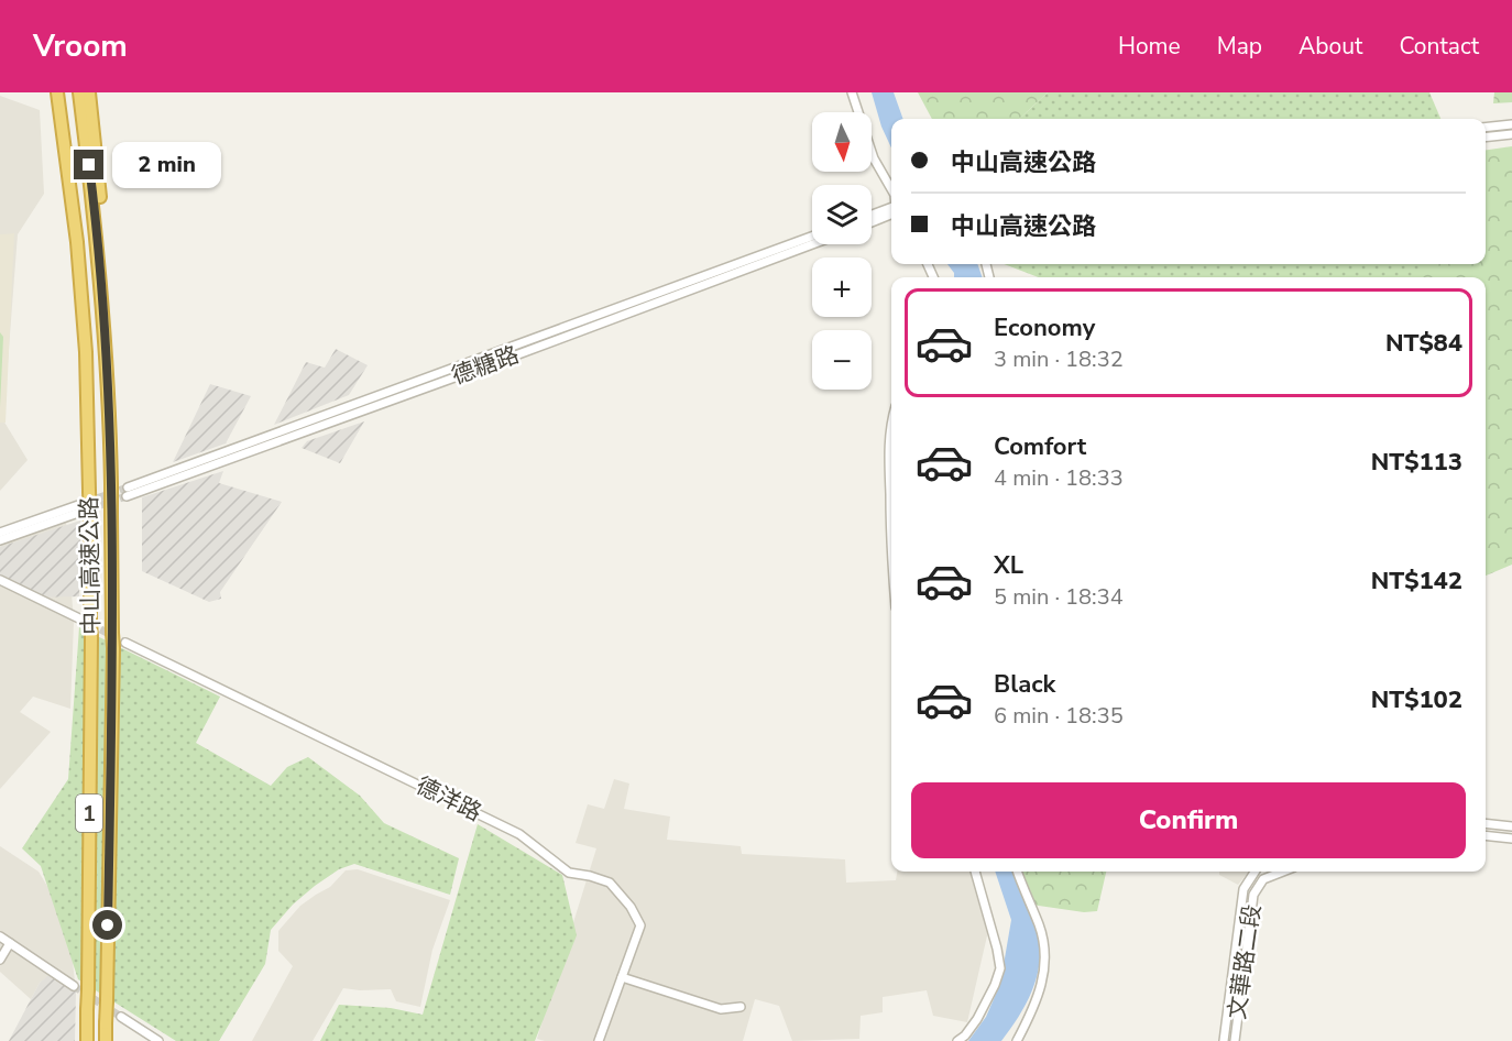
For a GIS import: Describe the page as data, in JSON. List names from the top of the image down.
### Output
{
  "streets": {
    "highway": ["中山高速公路", "1"],
    "street": ["德糖路", "德洋路", "文華路二段"]
  },
  "north": "bottom",
  "page": {
    "header": "Vroom",
    "nav": [
      "Home",
      "Map",
      "About",
      "Contact"
    ],
    "map_buttons": ["+", "−"],
    "banner": ["中山高速公路", "中山高速公路"],
    "bubble": "2 min",
    "list": [
      {
        "name": "Economy",
        "note": "3 min · 18:32",
        "value": "NT$84"
      },
      {
        "name": "Comfort",
        "note": "4 min · 18:33",
        "value": "NT$113"
      },
      {
        "name": "XL",
        "note": "5 min · 18:34",
        "value": "NT$142"
      },
      {
        "name": "Black",
        "note": "6 min · 18:35",
        "value": "NT$102"
      }
    ],
    "buttons": "Confirm"
  }
}
